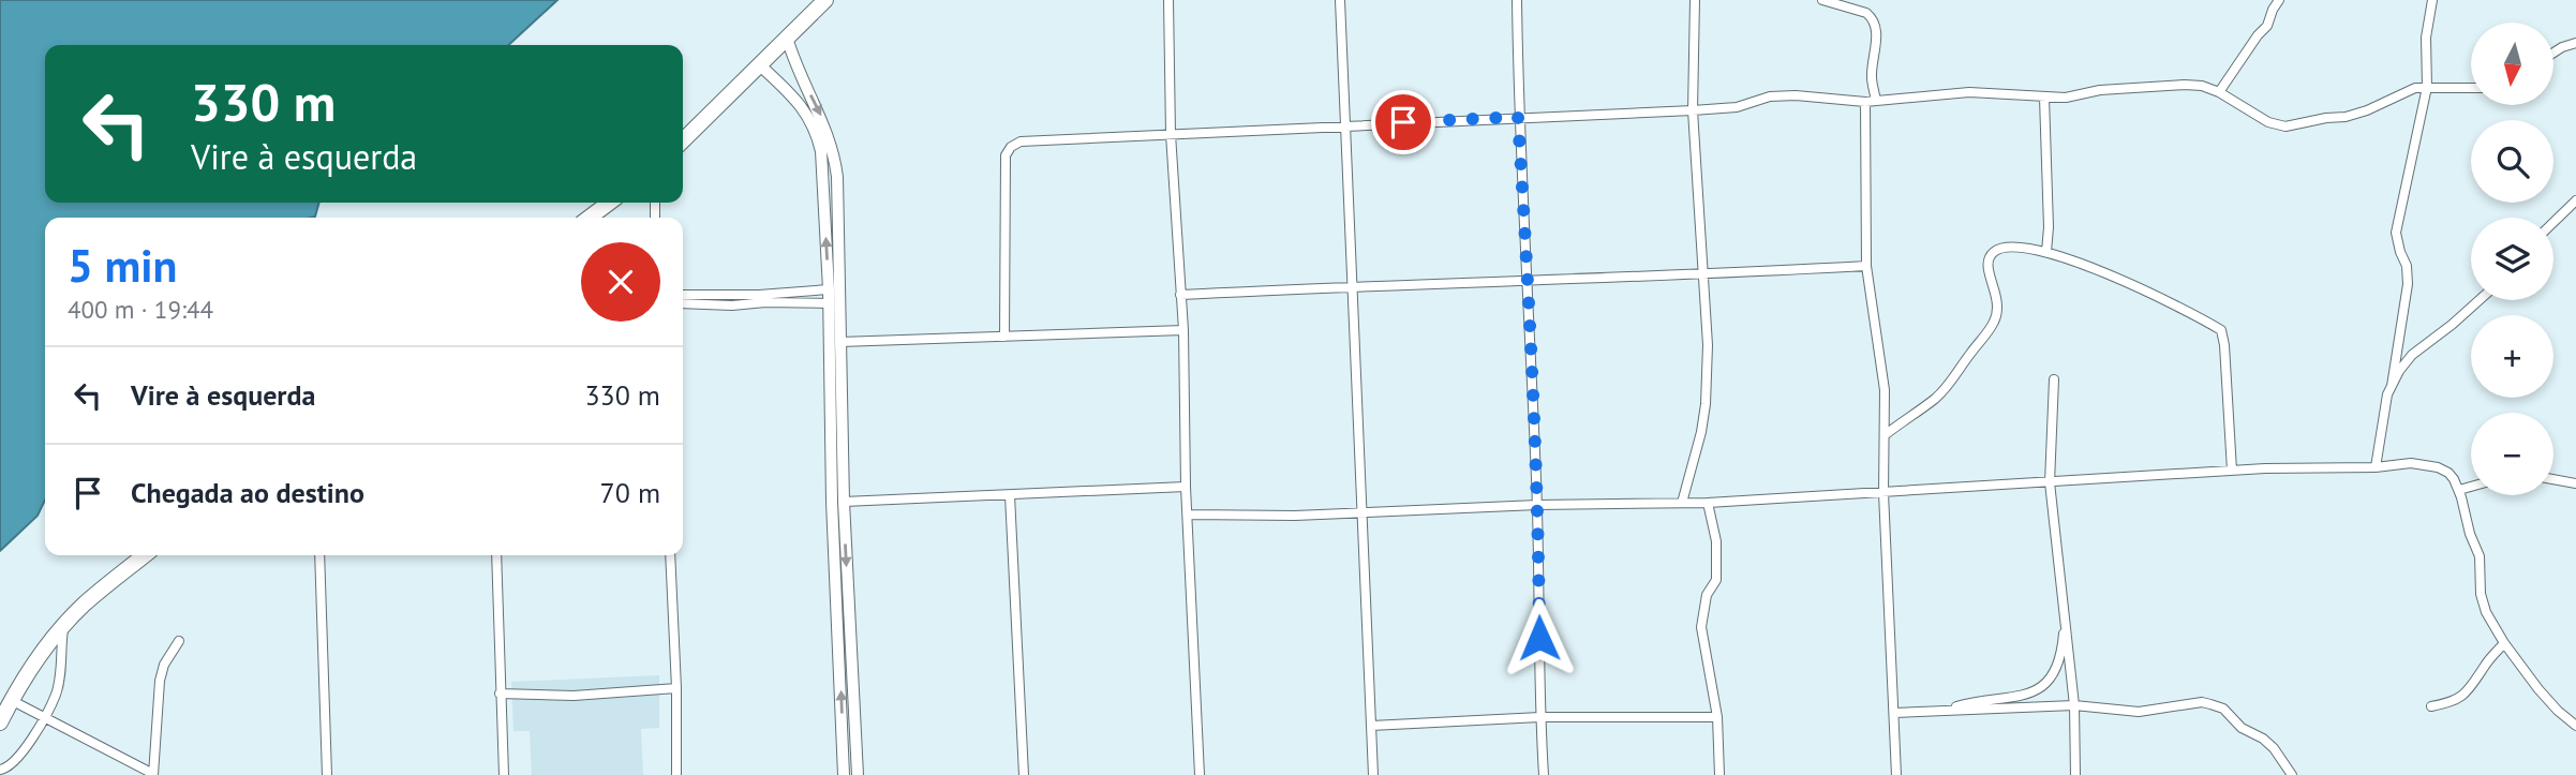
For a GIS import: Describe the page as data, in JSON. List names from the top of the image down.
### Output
{
  "north": "bottom",
  "page": {
    "map_buttons": ["+", "−"],
    "turn": ["330 m", "Vire à esquerda"],
    "heading": ["5 min", "400 m · 19:44"],
    "list": [
      {
        "name": "Vire à esquerda",
        "value": "330 m"
      },
      {
        "name": "Chegada ao destino",
        "value": "70 m"
      }
    ]
  }
}
